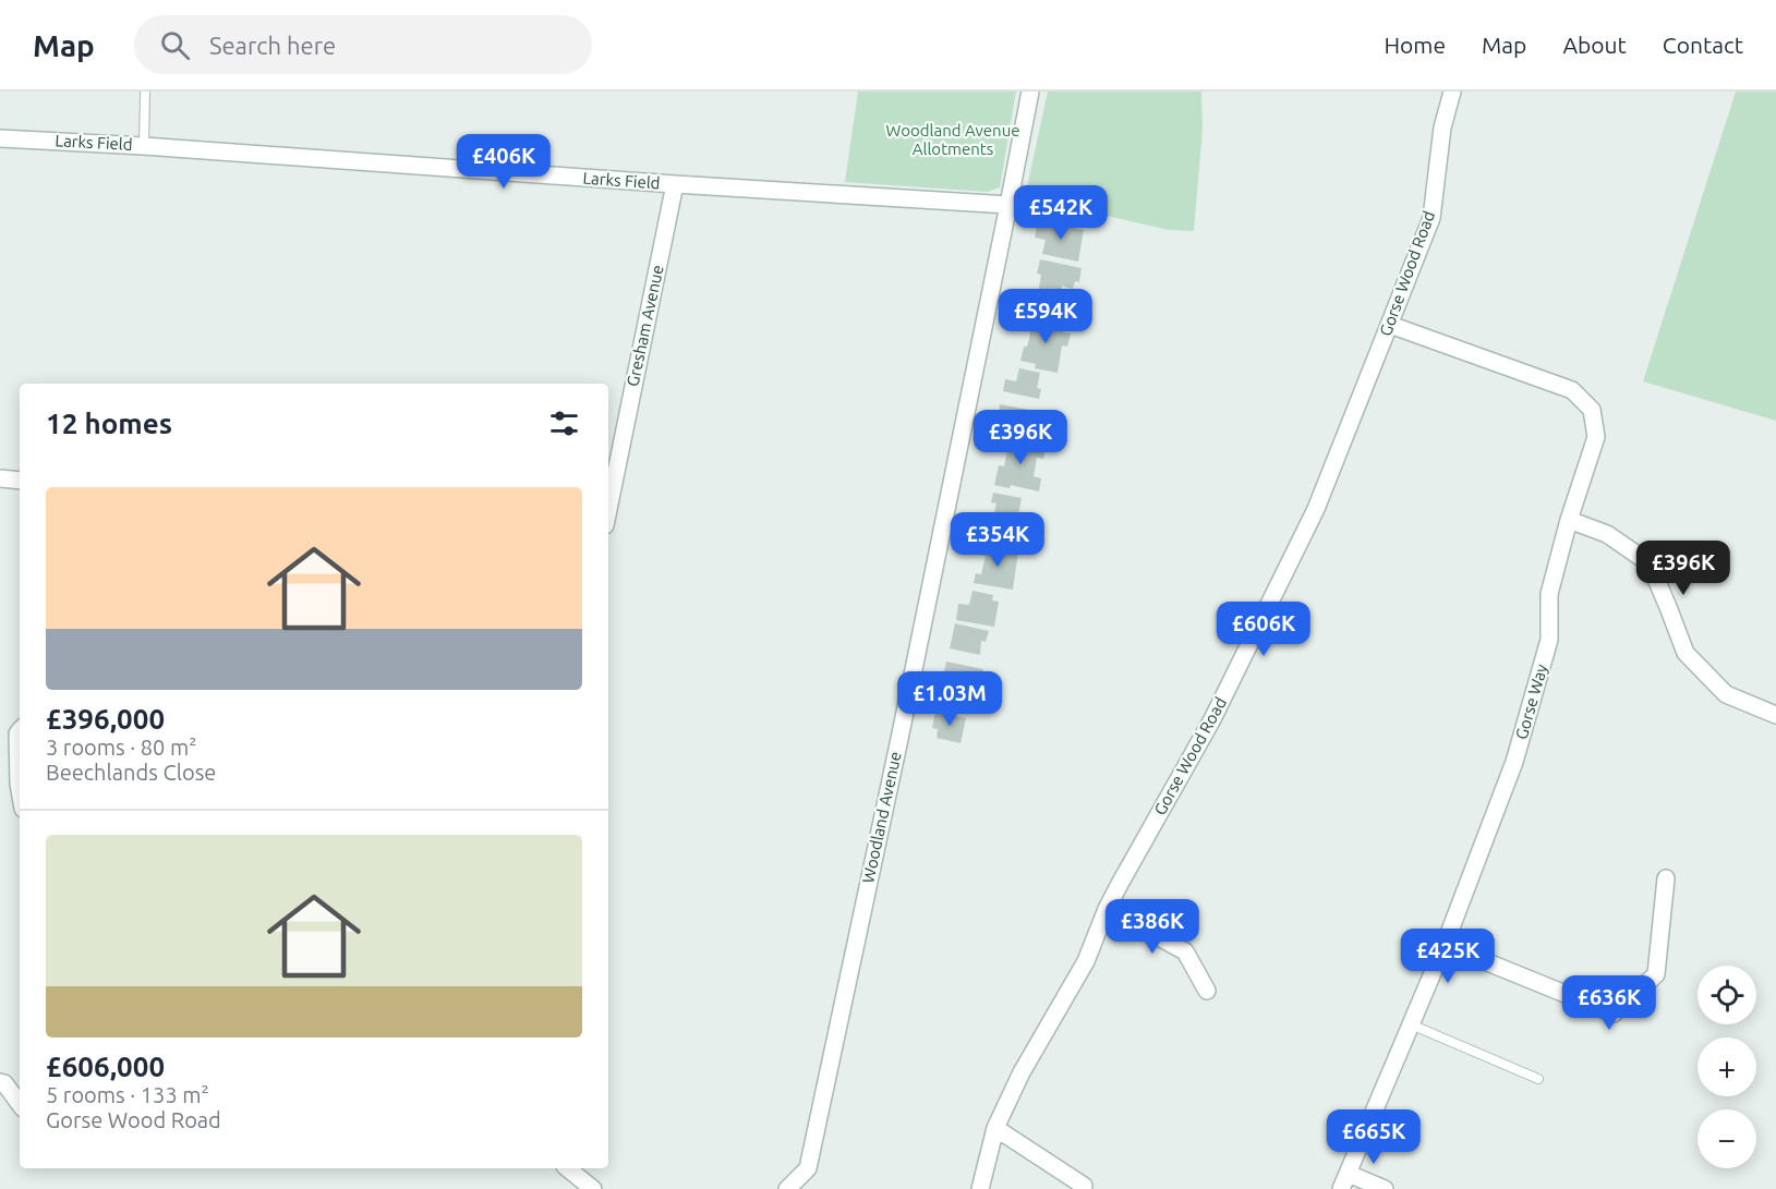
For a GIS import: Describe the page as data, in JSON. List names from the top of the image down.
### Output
{
  "streets": {
    "street": [
      "Larks Field",
      "Gorse Wood Road",
      "Gresham Avenue",
      "Gorse Way",
      "Woodland Avenue"
    ]
  },
  "crossings": [
    ["Larks Field", "Gresham Avenue"],
    ["Larks Field", "Woodland Avenue"],
    ["Gorse Wood Road", "Gorse Way"]
  ],
  "parks": ["Woodland Avenue Allotments"],
  "page": {
    "header": "Map",
    "search": "Search here",
    "nav": [
      "Home",
      "Map",
      "About",
      "Contact"
    ],
    "price": [
      "£406K",
      "£542K",
      "£594K",
      "£396K",
      "£354K",
      "£396K",
      "£606K",
      "£1.03M",
      "£386K",
      "£425K",
      "£636K",
      "£665K"
    ],
    "heading": "12 homes",
    "list": [
      {
        "name": "£396,000",
        "note": "3 rooms · 80 m² · Beechlands Close"
      },
      {
        "name": "£606,000",
        "note": "5 rooms · 133 m² · Gorse Wood Road"
      }
    ],
    "map_buttons": ["+", "−"]
  }
}
